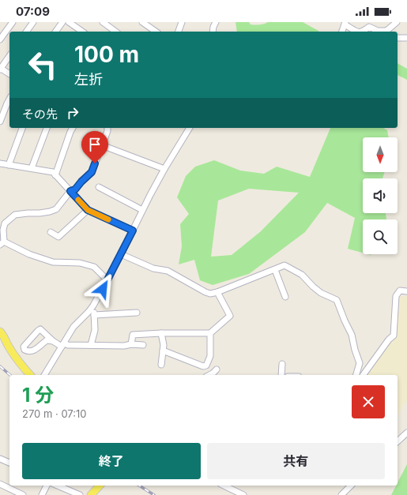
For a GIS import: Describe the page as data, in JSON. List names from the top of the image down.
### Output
{
  "north": "bottom",
  "page": {
    "status": "07:09",
    "turn": ["100 m", "左折"],
    "then": "その先",
    "heading": ["1 分", "270 m · 07:10"],
    "buttons": ["終了", "共有"]
  }
}
